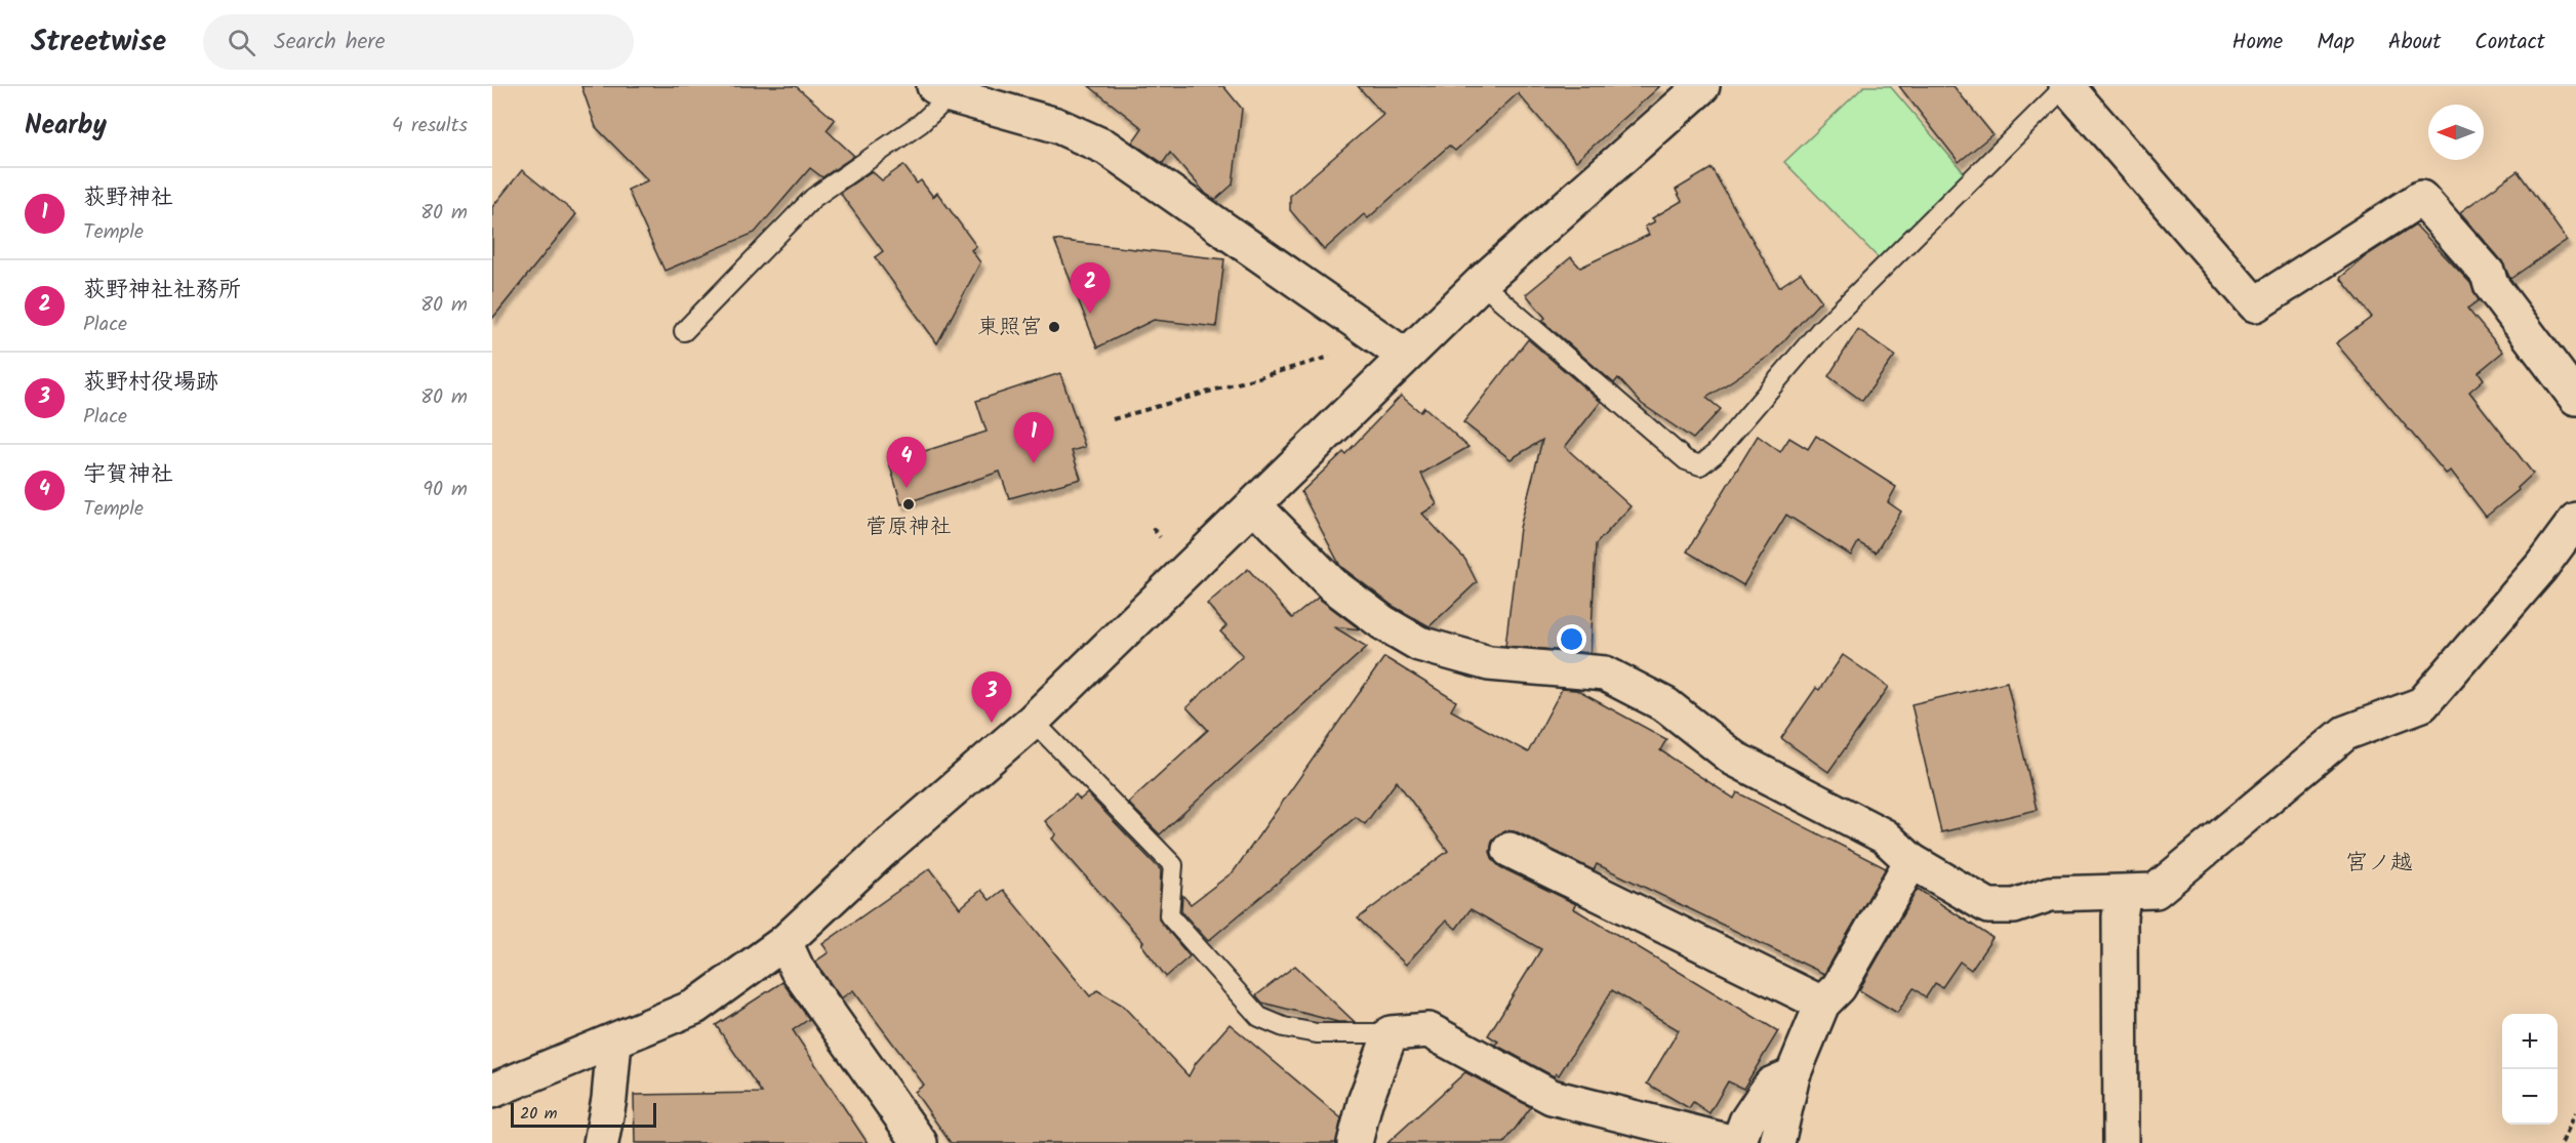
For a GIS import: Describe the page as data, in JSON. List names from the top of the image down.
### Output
{
  "districts": ["宮ノ越"],
  "places": ["東照宮", "菅原神社"],
  "scale_bar": "20 m",
  "north": "left",
  "page": {
    "header": "Streetwise",
    "search": "Search here",
    "nav": [
      "Home",
      "Map",
      "About",
      "Contact"
    ],
    "heading": ["Nearby", "4 results"],
    "list": [
      {
        "mark": "1",
        "name": "荻野神社",
        "note": "Temple",
        "value": "80 m"
      },
      {
        "mark": "2",
        "name": "荻野神社社務所",
        "note": "Place",
        "value": "80 m"
      },
      {
        "mark": "3",
        "name": "荻野村役場跡",
        "note": "Place",
        "value": "80 m"
      },
      {
        "mark": "4",
        "name": "宇賀神社",
        "note": "Temple",
        "value": "90 m"
      }
    ],
    "pins": [
      "2",
      "1",
      "4",
      "3"
    ],
    "map_buttons": ["+", "−"],
    "scale": "20 m"
  }
}
